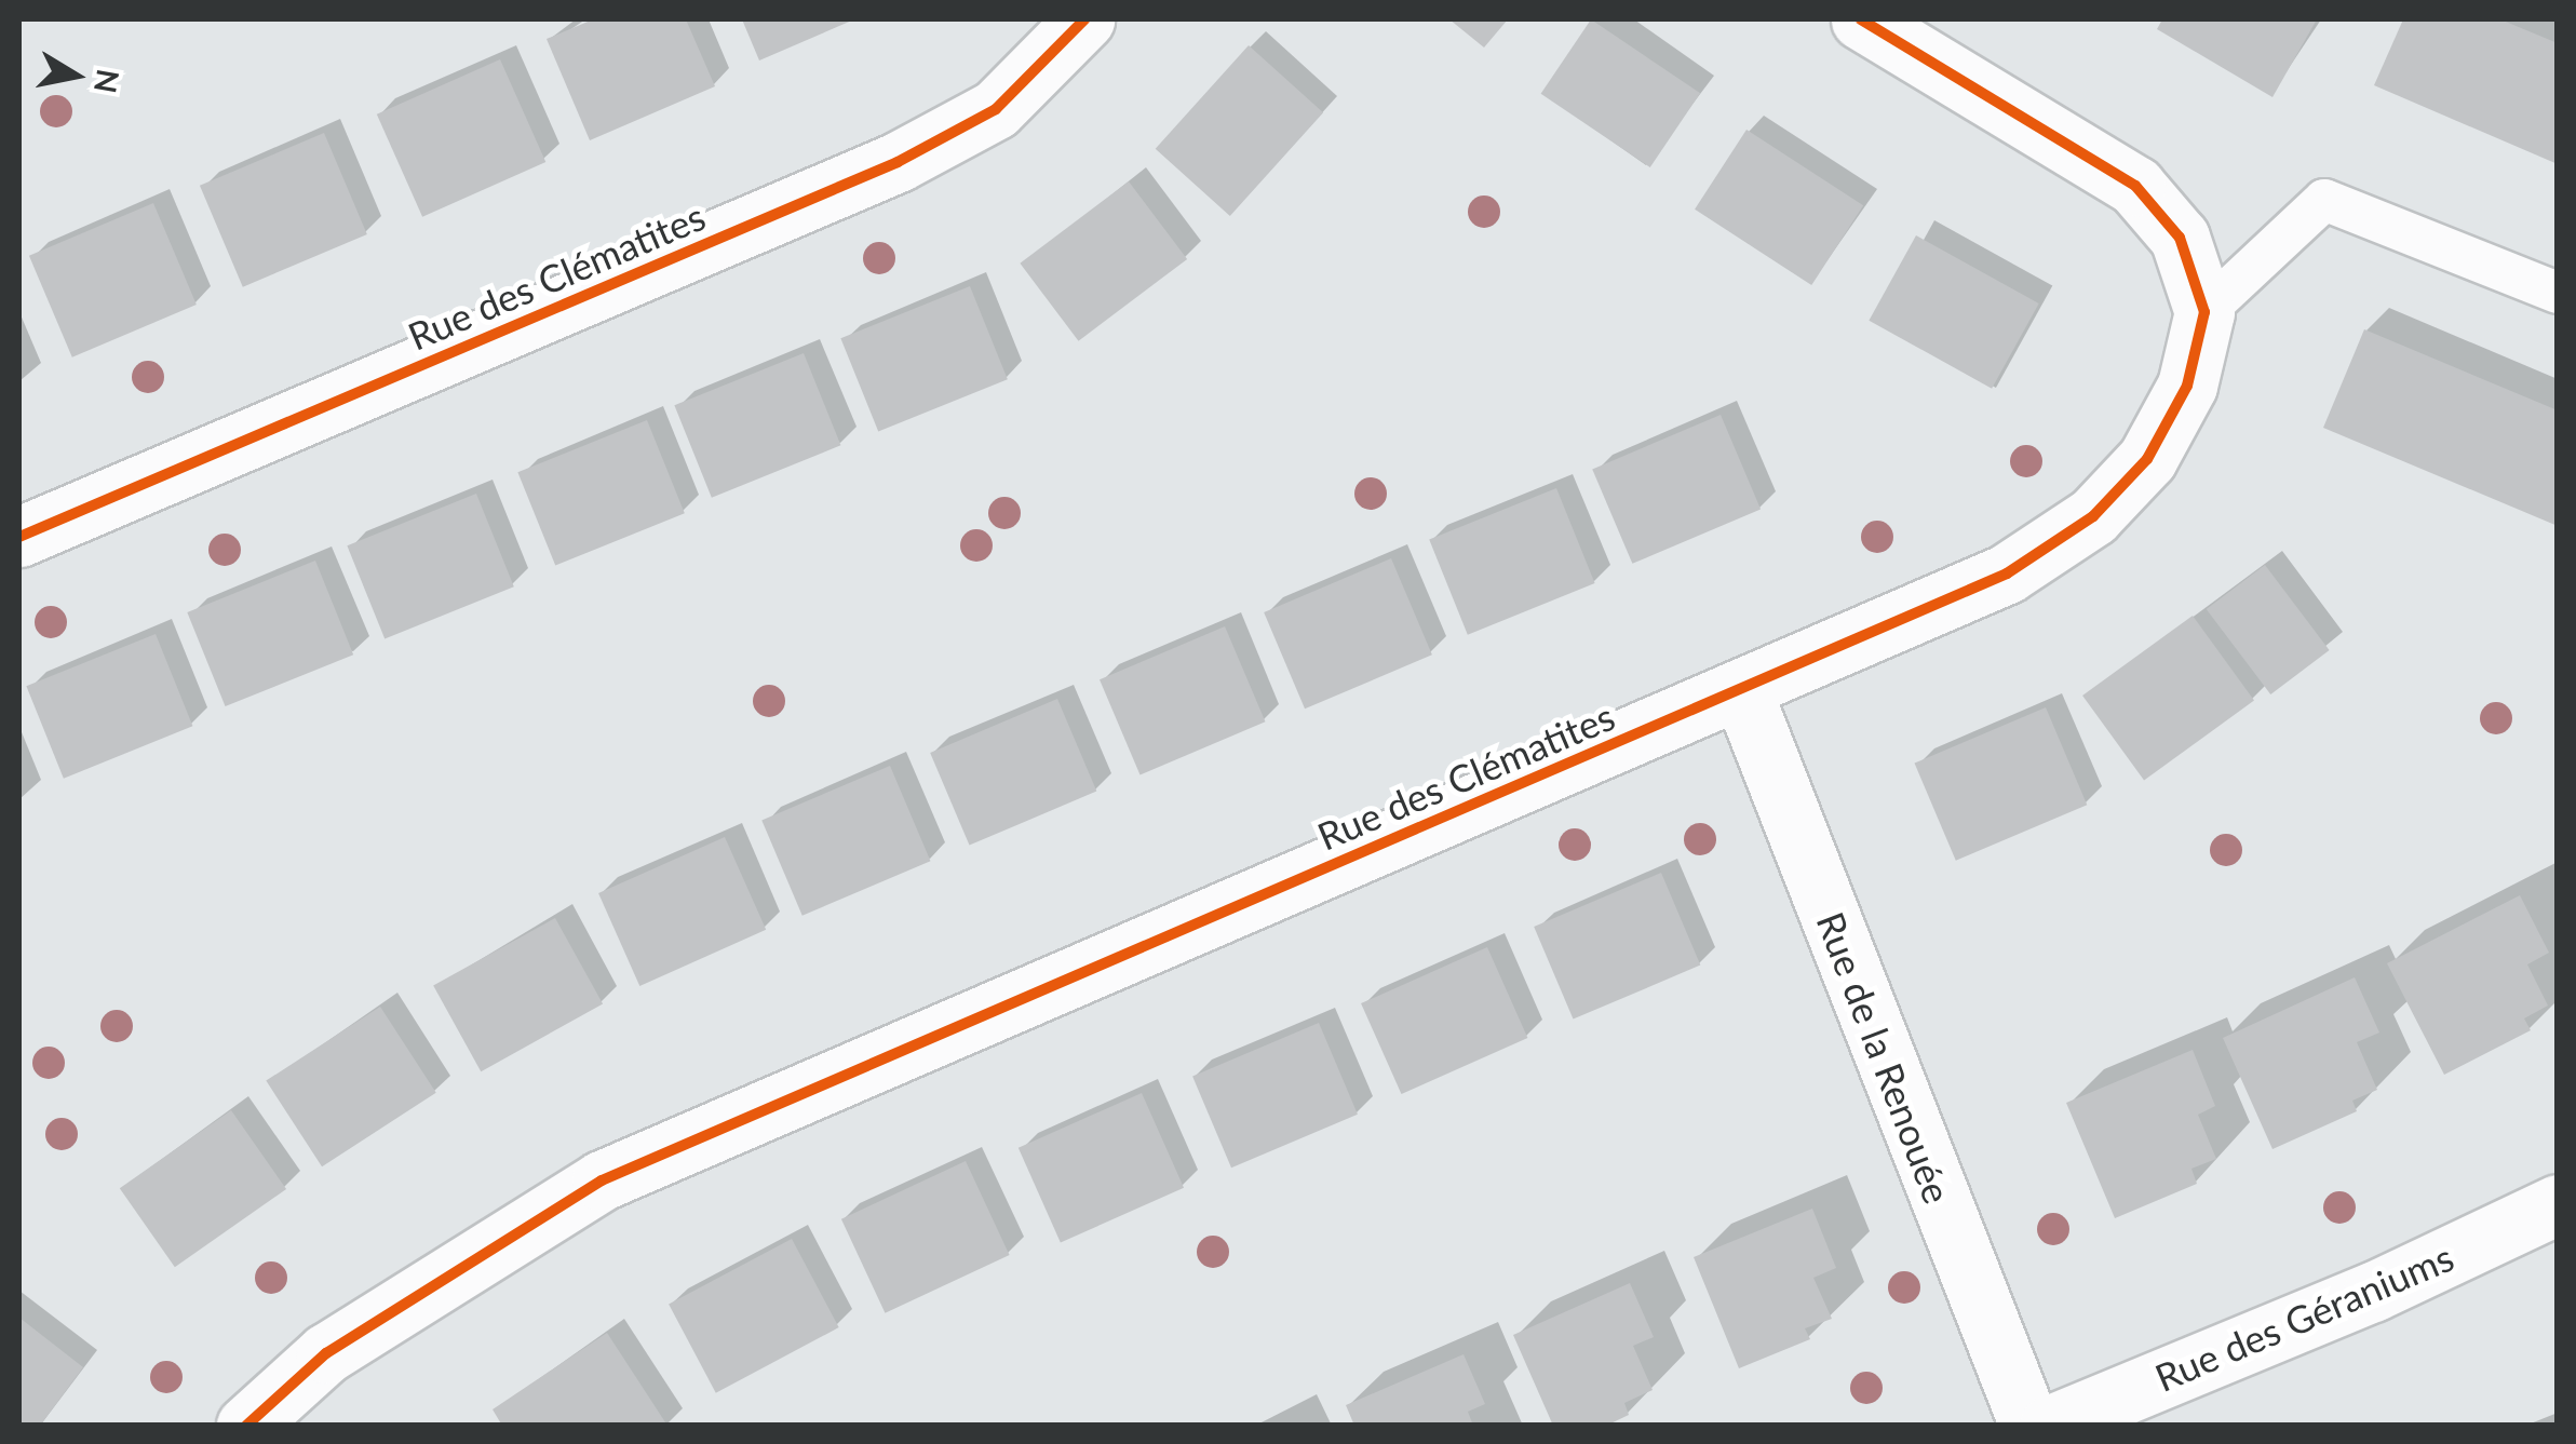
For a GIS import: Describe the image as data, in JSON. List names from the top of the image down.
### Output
{
  "streets": {
    "street": ["Rue des Clématites", "Rue de la Renouée", "Rue des Géraniums"]
  },
  "crossings": [
    ["Rue des Clématites", "Rue de la Renouée"]
  ],
  "north": "right"
}
